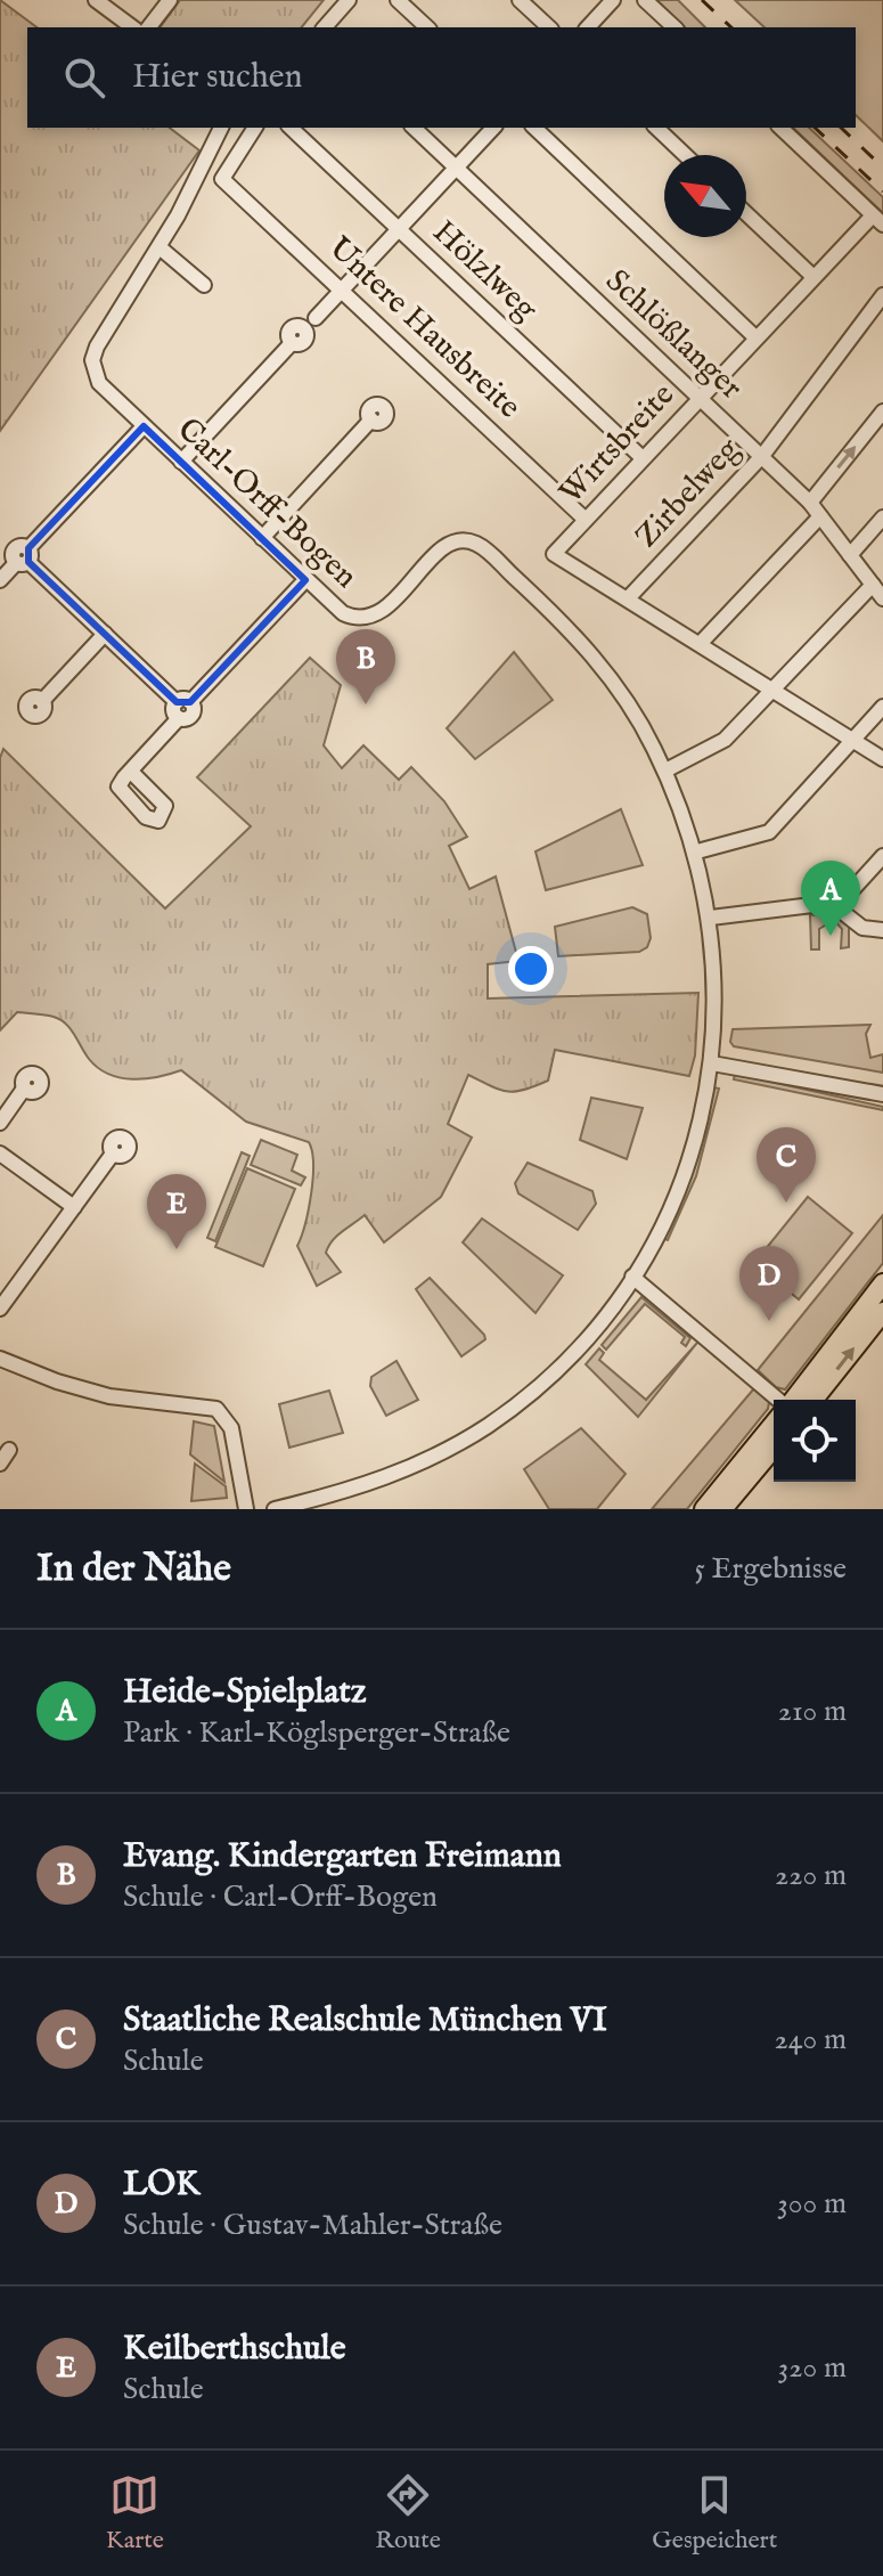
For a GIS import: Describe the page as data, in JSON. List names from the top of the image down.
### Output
{
  "streets": {
    "street": [
      "Hölzlweg",
      "Untere Hausbreite",
      "Schlößlanger",
      "Wirtsbreite",
      "Zirbelweg",
      "Carl-Orff-Bogen"
    ]
  },
  "crossings": [
    ["Hölzlweg", "Wirtsbreite"],
    ["Untere Hausbreite", "Wirtsbreite"],
    ["Schlößlanger", "Wirtsbreite"],
    ["Schlößlanger", "Zirbelweg"],
    ["Wirtsbreite", "Zirbelweg"]
  ],
  "north": "top left",
  "page": {
    "search": "Hier suchen",
    "pins": [
      "B",
      "A",
      "C",
      "E",
      "D"
    ],
    "heading": ["In der Nähe", "5 Ergebnisse"],
    "list": [
      {
        "mark": "A",
        "name": "Heide-Spielplatz",
        "note": "Park · Karl-Köglsperger-Straße",
        "value": "210 m"
      },
      {
        "mark": "B",
        "name": "Evang. Kindergarten Freimann",
        "note": "Schule · Carl-Orff-Bogen",
        "value": "220 m"
      },
      {
        "mark": "C",
        "name": "Staatliche Realschule München VI",
        "note": "Schule",
        "value": "240 m"
      },
      {
        "mark": "D",
        "name": "LOK",
        "note": "Schule · Gustav-Mahler-Straße",
        "value": "300 m"
      },
      {
        "mark": "E",
        "name": "Keilberthschule",
        "note": "Schule",
        "value": "320 m"
      }
    ],
    "nav": ["Karte", "Route", "Gespeichert"]
  }
}
